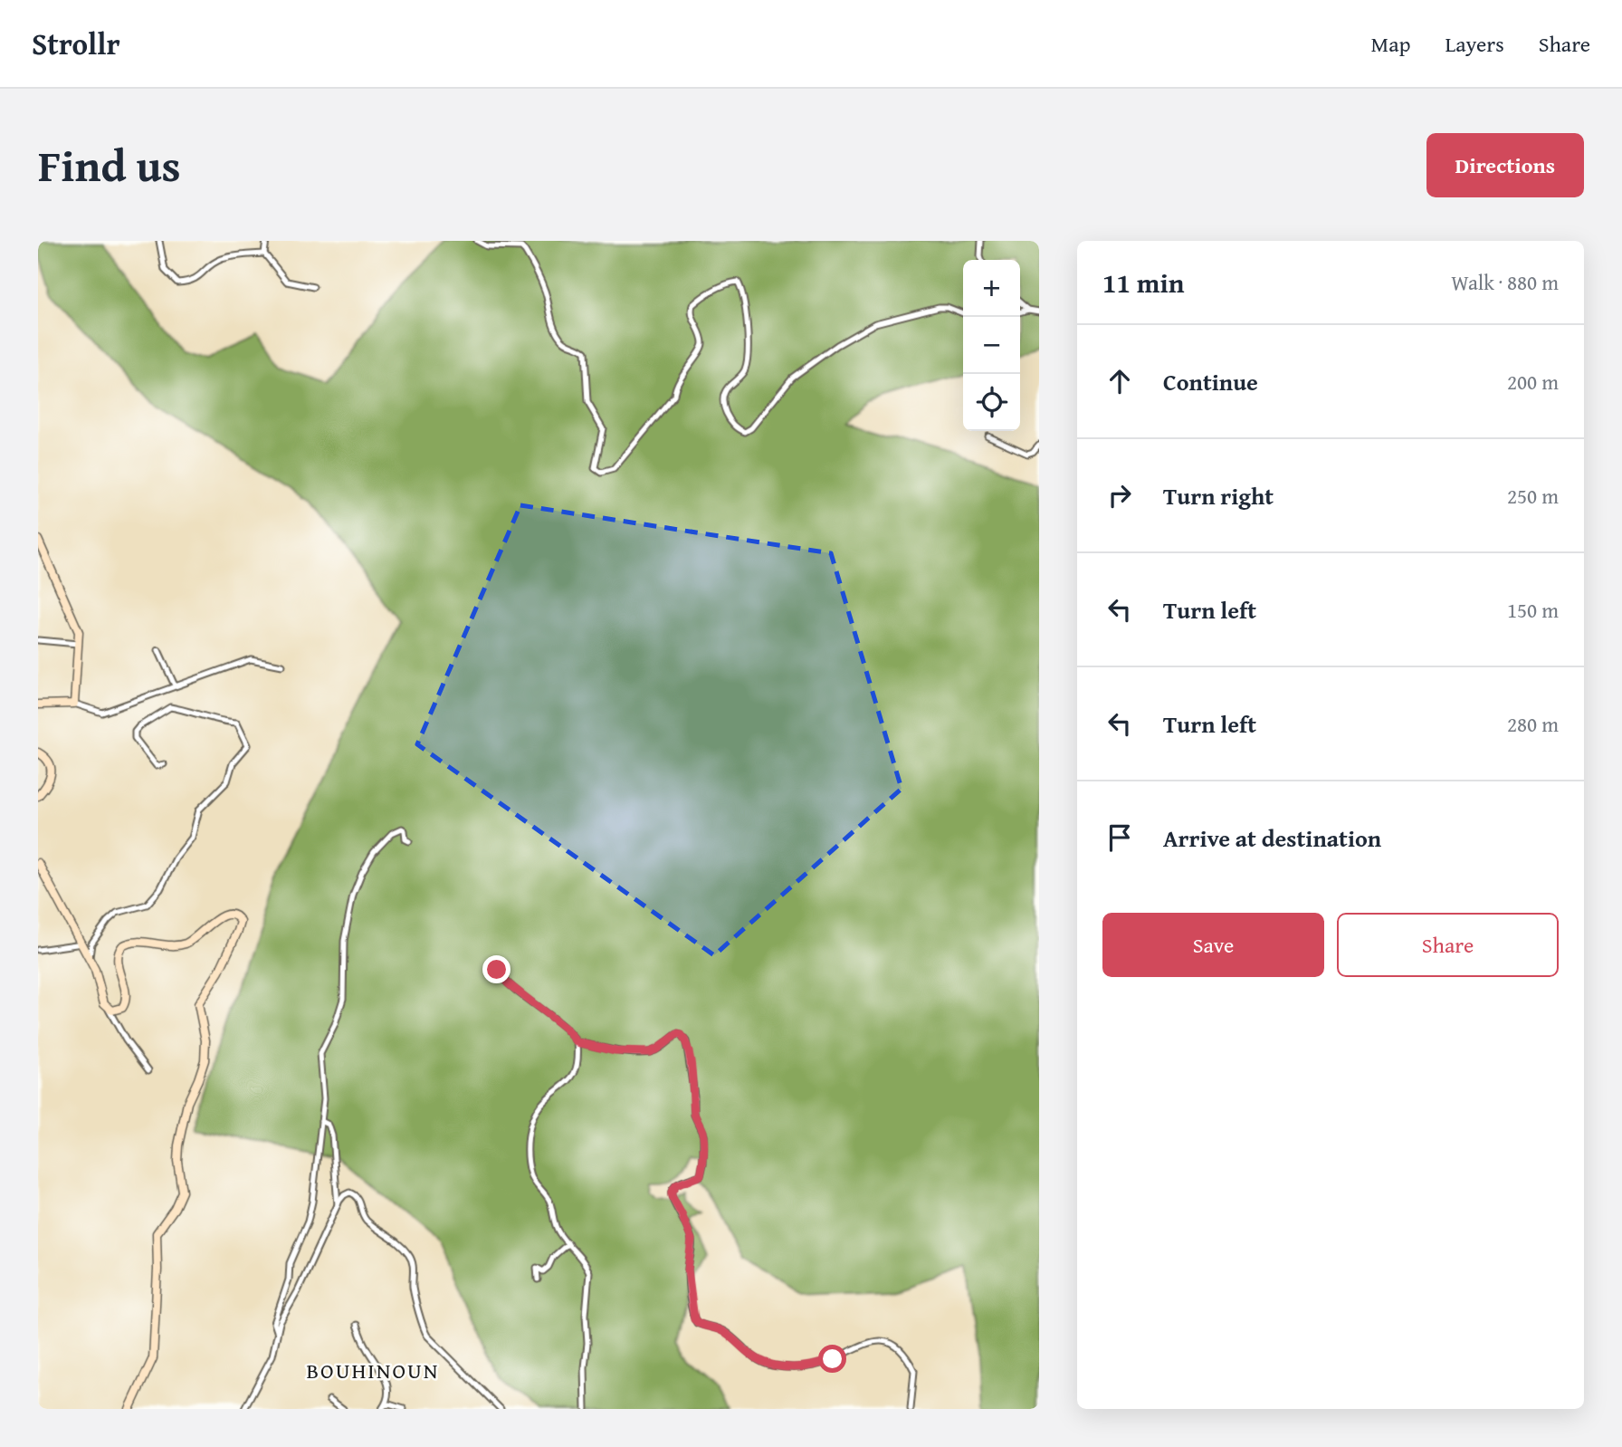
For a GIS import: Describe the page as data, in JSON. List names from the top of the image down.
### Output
{
  "districts": ["BOUHINOUN"],
  "page": {
    "header": "Strollr",
    "nav": ["Map", "Layers", "Share"],
    "title": "Find us",
    "buttons": [
      "Directions",
      ["Save", "Share"]
    ],
    "heading": ["11 min", "Walk · 880 m"],
    "map_buttons": ["+", "−"],
    "list": [
      ["Continue", "200 m"],
      ["Turn right", "250 m"],
      ["Turn left", "150 m"],
      ["Turn left", "280 m"],
      "Arrive at destination"
    ]
  }
}
